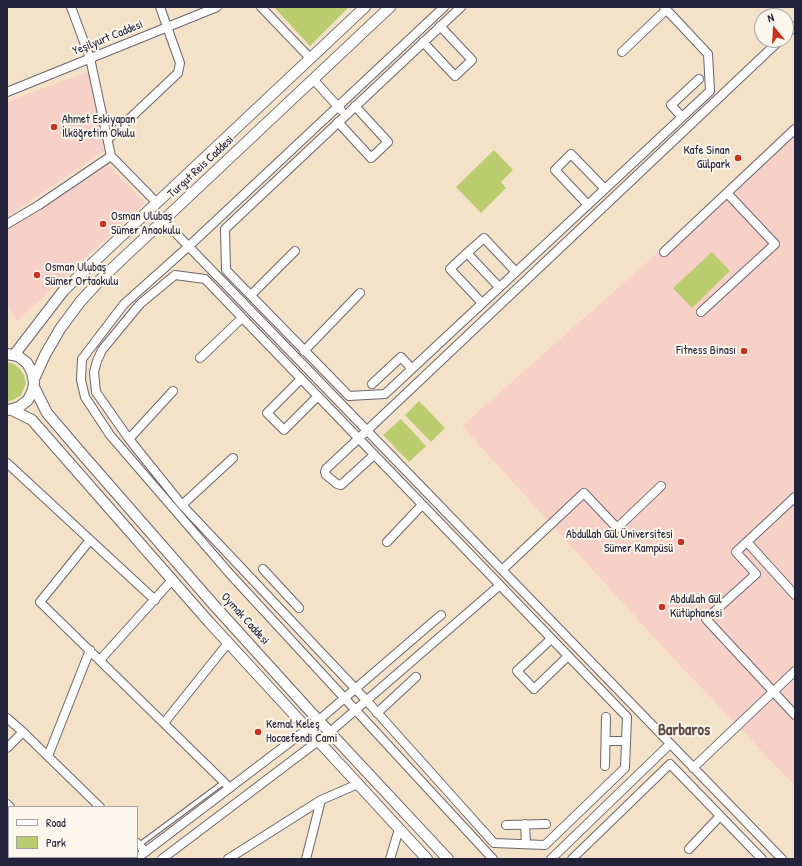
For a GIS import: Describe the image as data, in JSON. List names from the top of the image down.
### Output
{
  "streets": {
    "street": ["Yeşilyurt Caddesi", "Turgut Reis Caddesi", "Oymak Caddesi"]
  },
  "crossings": [
    ["Turgut Reis Caddesi", "Oymak Caddesi"]
  ],
  "districts": ["Barbaros"],
  "places": [
    "Ahmet Eskiyapan İlköğretim Okulu",
    "Kafe Sinan Gülpark",
    "Osman Ulubaş Sümer Anaokulu",
    "Osman Ulubaş Sümer Ortaokulu",
    "Fitness Binası",
    "Abdullah Gül Üniversitesi Sümer Kampüsü",
    "Abdullah Gül Kütüphanesi",
    "Kemal Keleş Hocaefendi Cami"
  ],
  "legend": ["Road", "Park"],
  "north": "top"
}
